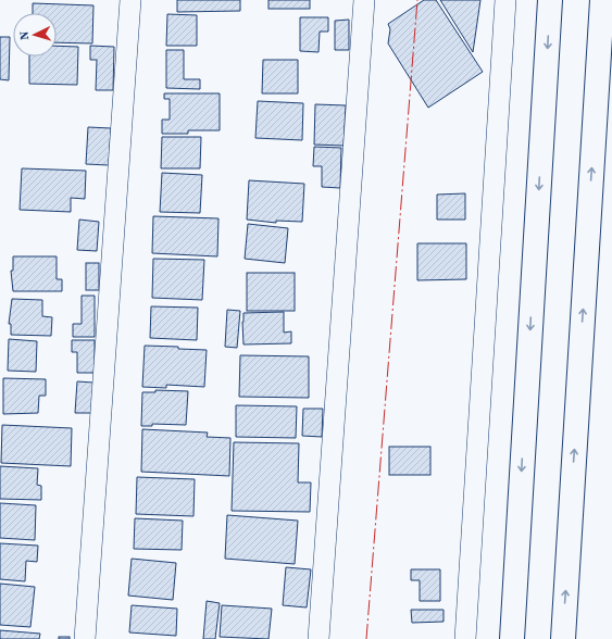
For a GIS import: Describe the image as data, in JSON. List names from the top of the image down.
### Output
{
  "north": "left"
}
